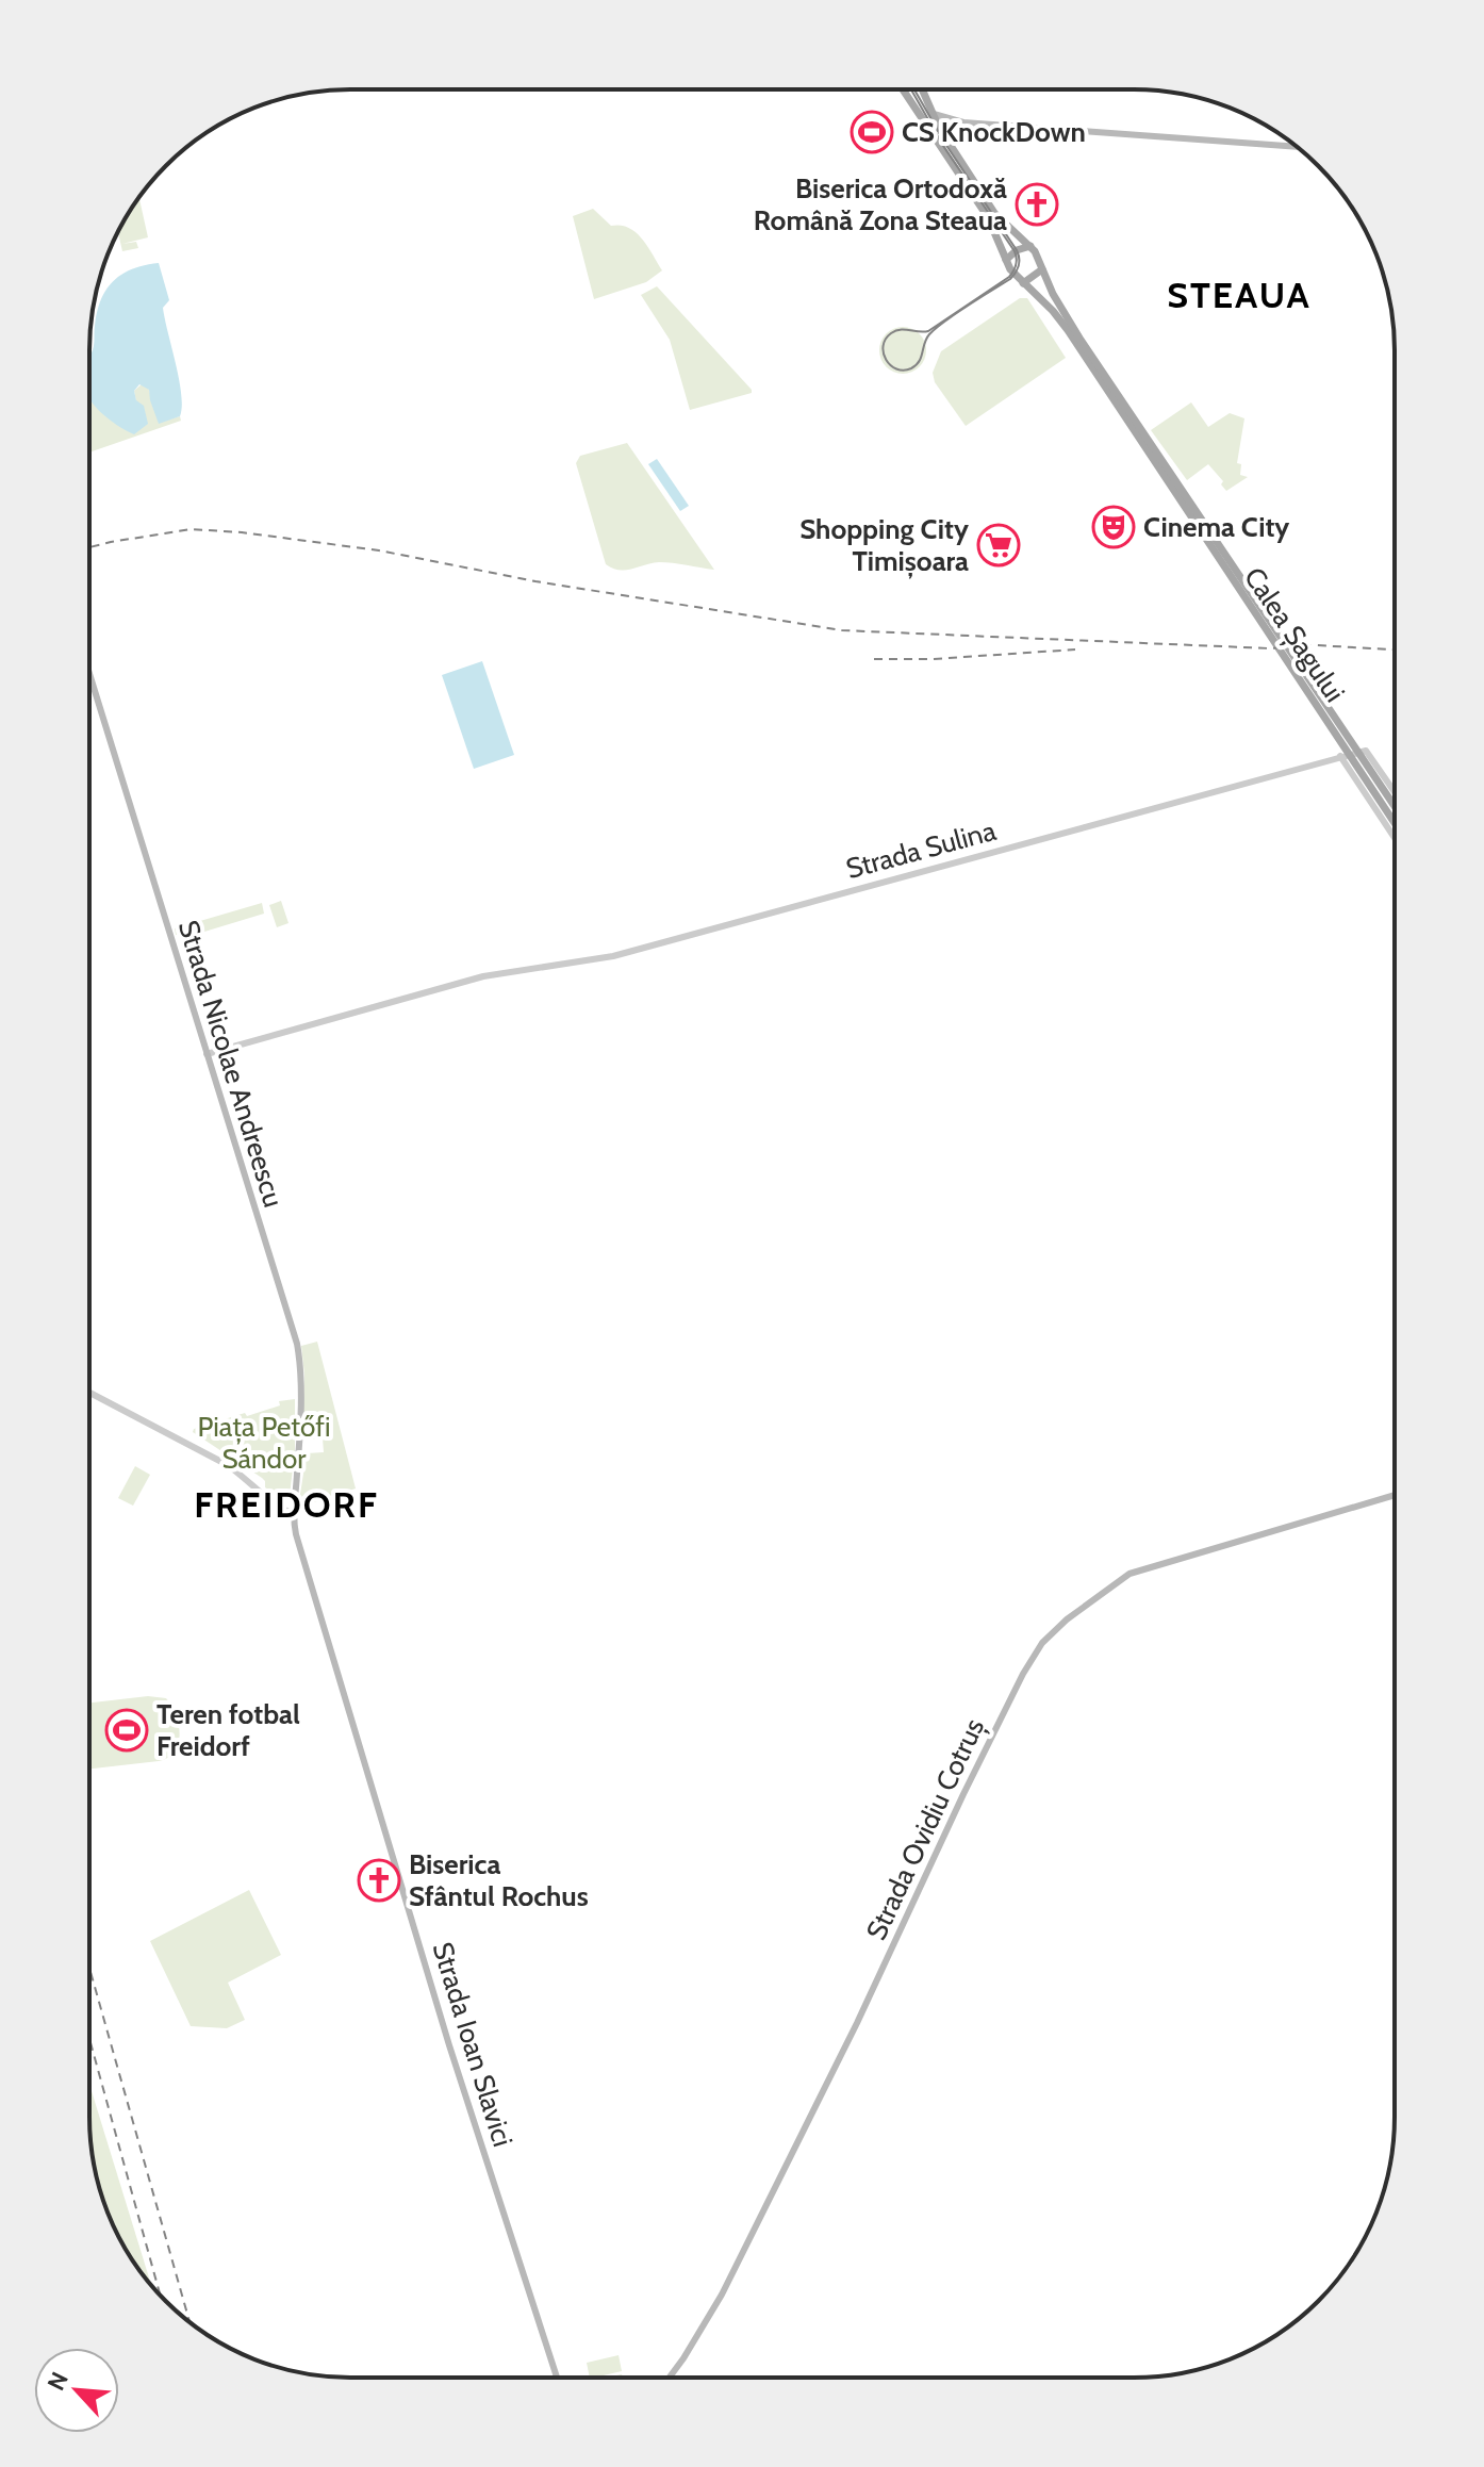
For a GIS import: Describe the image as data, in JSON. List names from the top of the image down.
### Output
{
  "streets": {
    "main road": [
      "Calea Șagului",
      "Strada Nicolae Andreescu",
      "Strada Ovidiu Cotruș",
      "Strada Ioan Slavici"
    ],
    "street": ["Strada Sulina"]
  },
  "crossings": [
    ["Strada Sulina", "Strada Nicolae Andreescu"],
    ["Strada Nicolae Andreescu", "Strada Ioan Slavici"]
  ],
  "districts": ["STEAUA", "FREIDORF"],
  "parks": ["Piața Petőfi Sándor"],
  "places": {
    "sports": ["CS KnockDown", "Teren fotbal Freidorf"],
    "church": ["Biserica Ortodoxă Română Zona Steaua", "Biserica Sfântul Rochus"],
    "theatre": ["Cinema City"],
    "supermarket": ["Shopping City Timișoara"]
  },
  "north": "top left"
}
